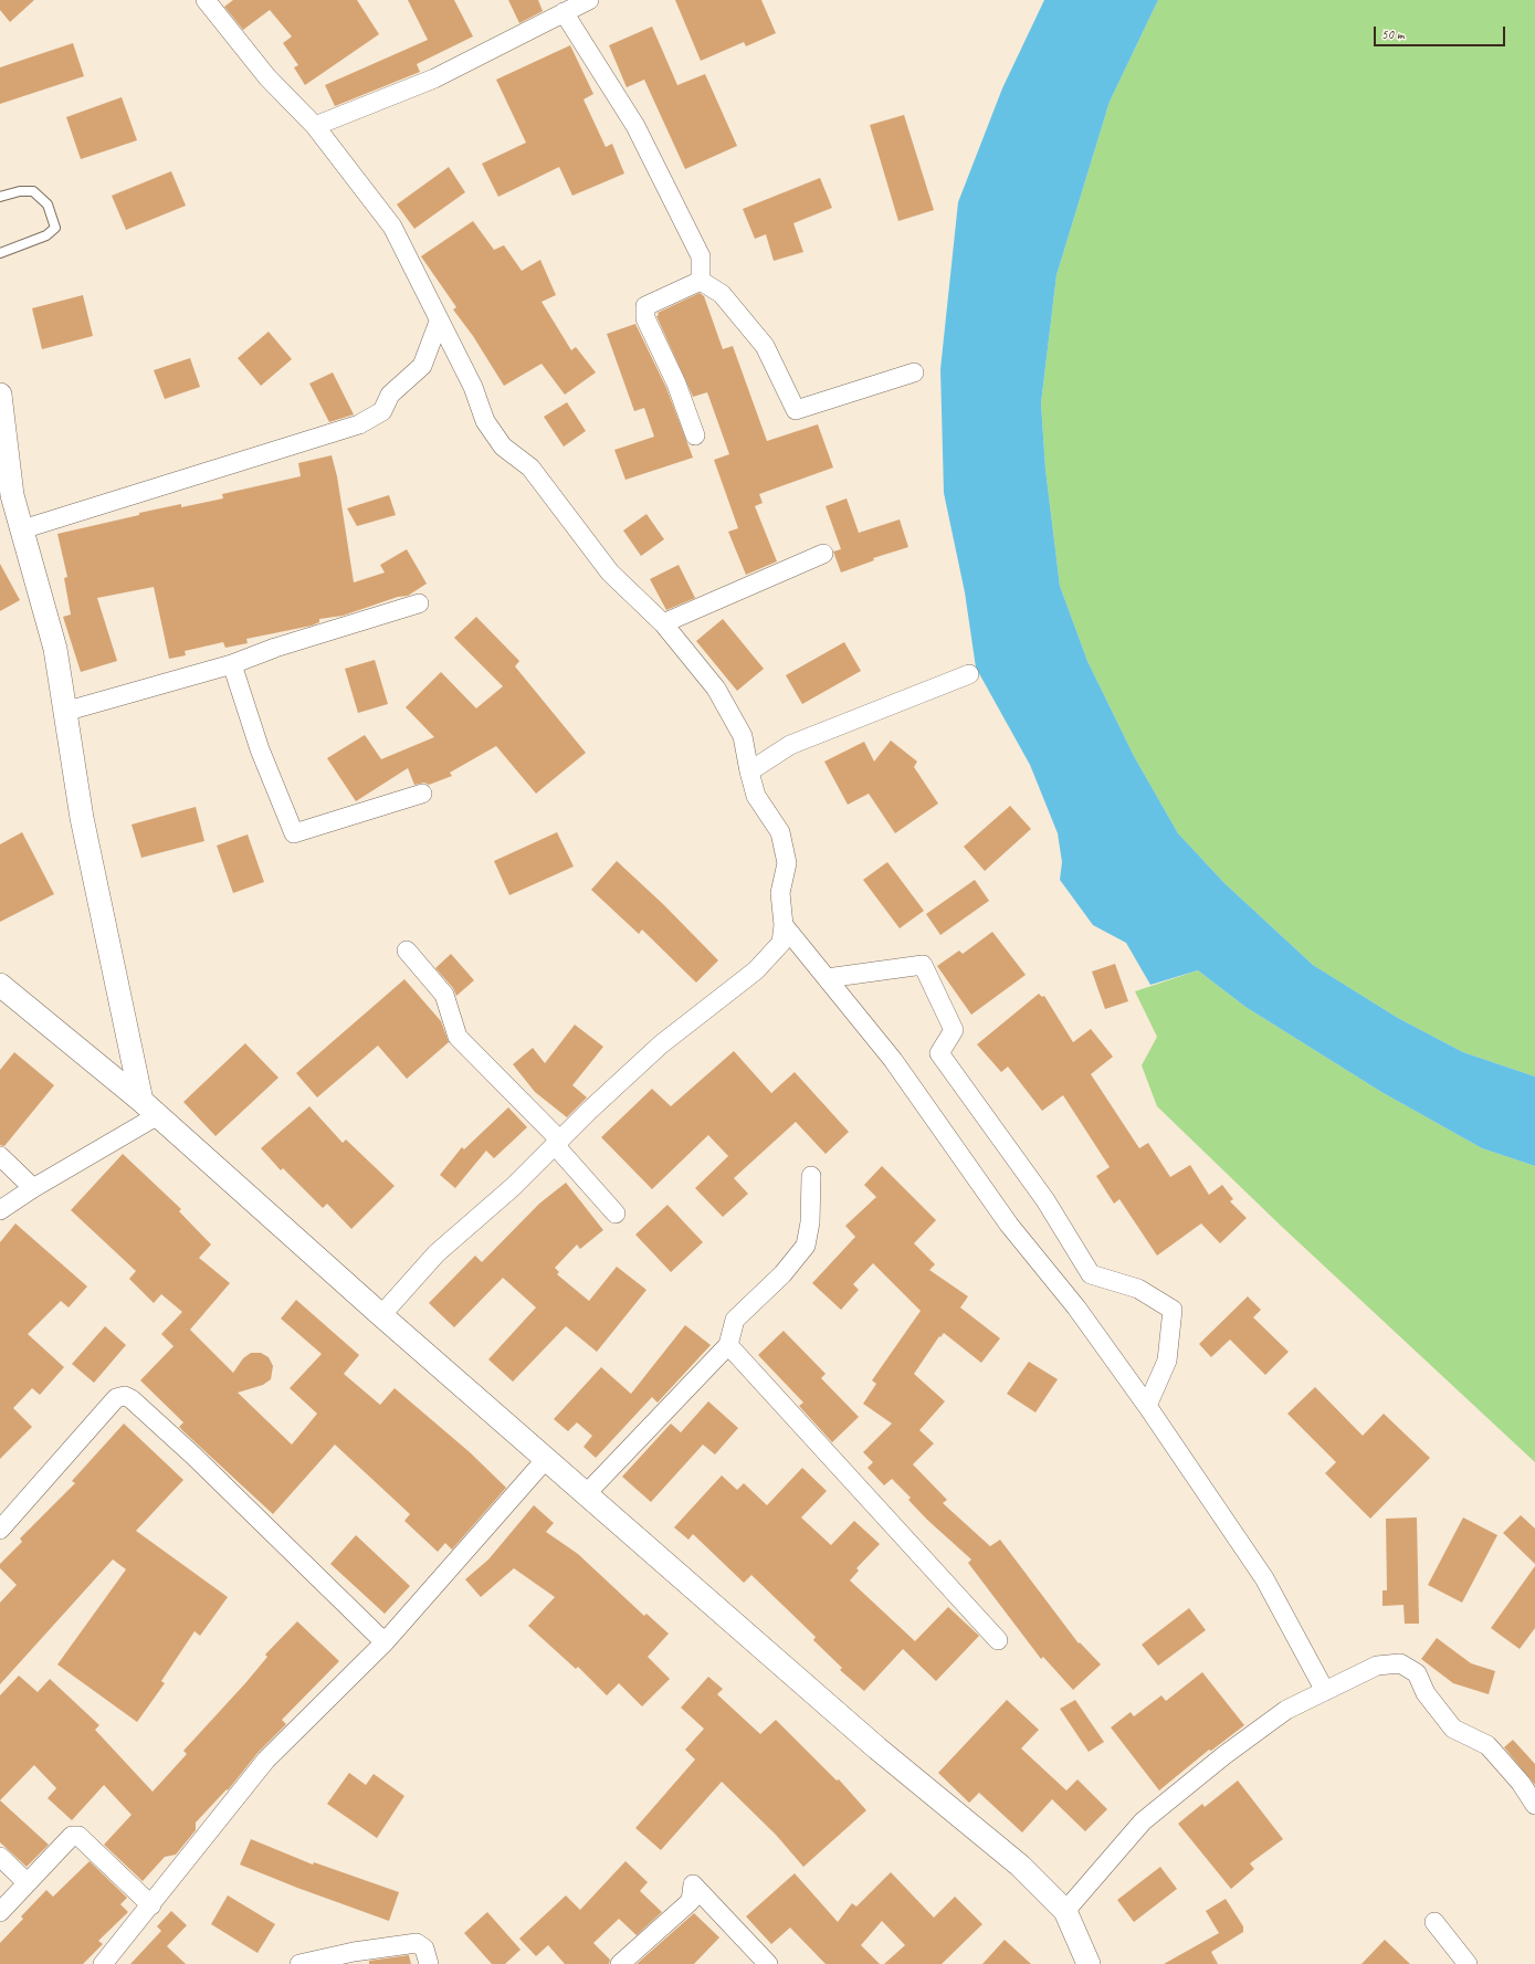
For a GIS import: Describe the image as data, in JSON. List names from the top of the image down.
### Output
{
  "scale_bar": "50 m"
}
